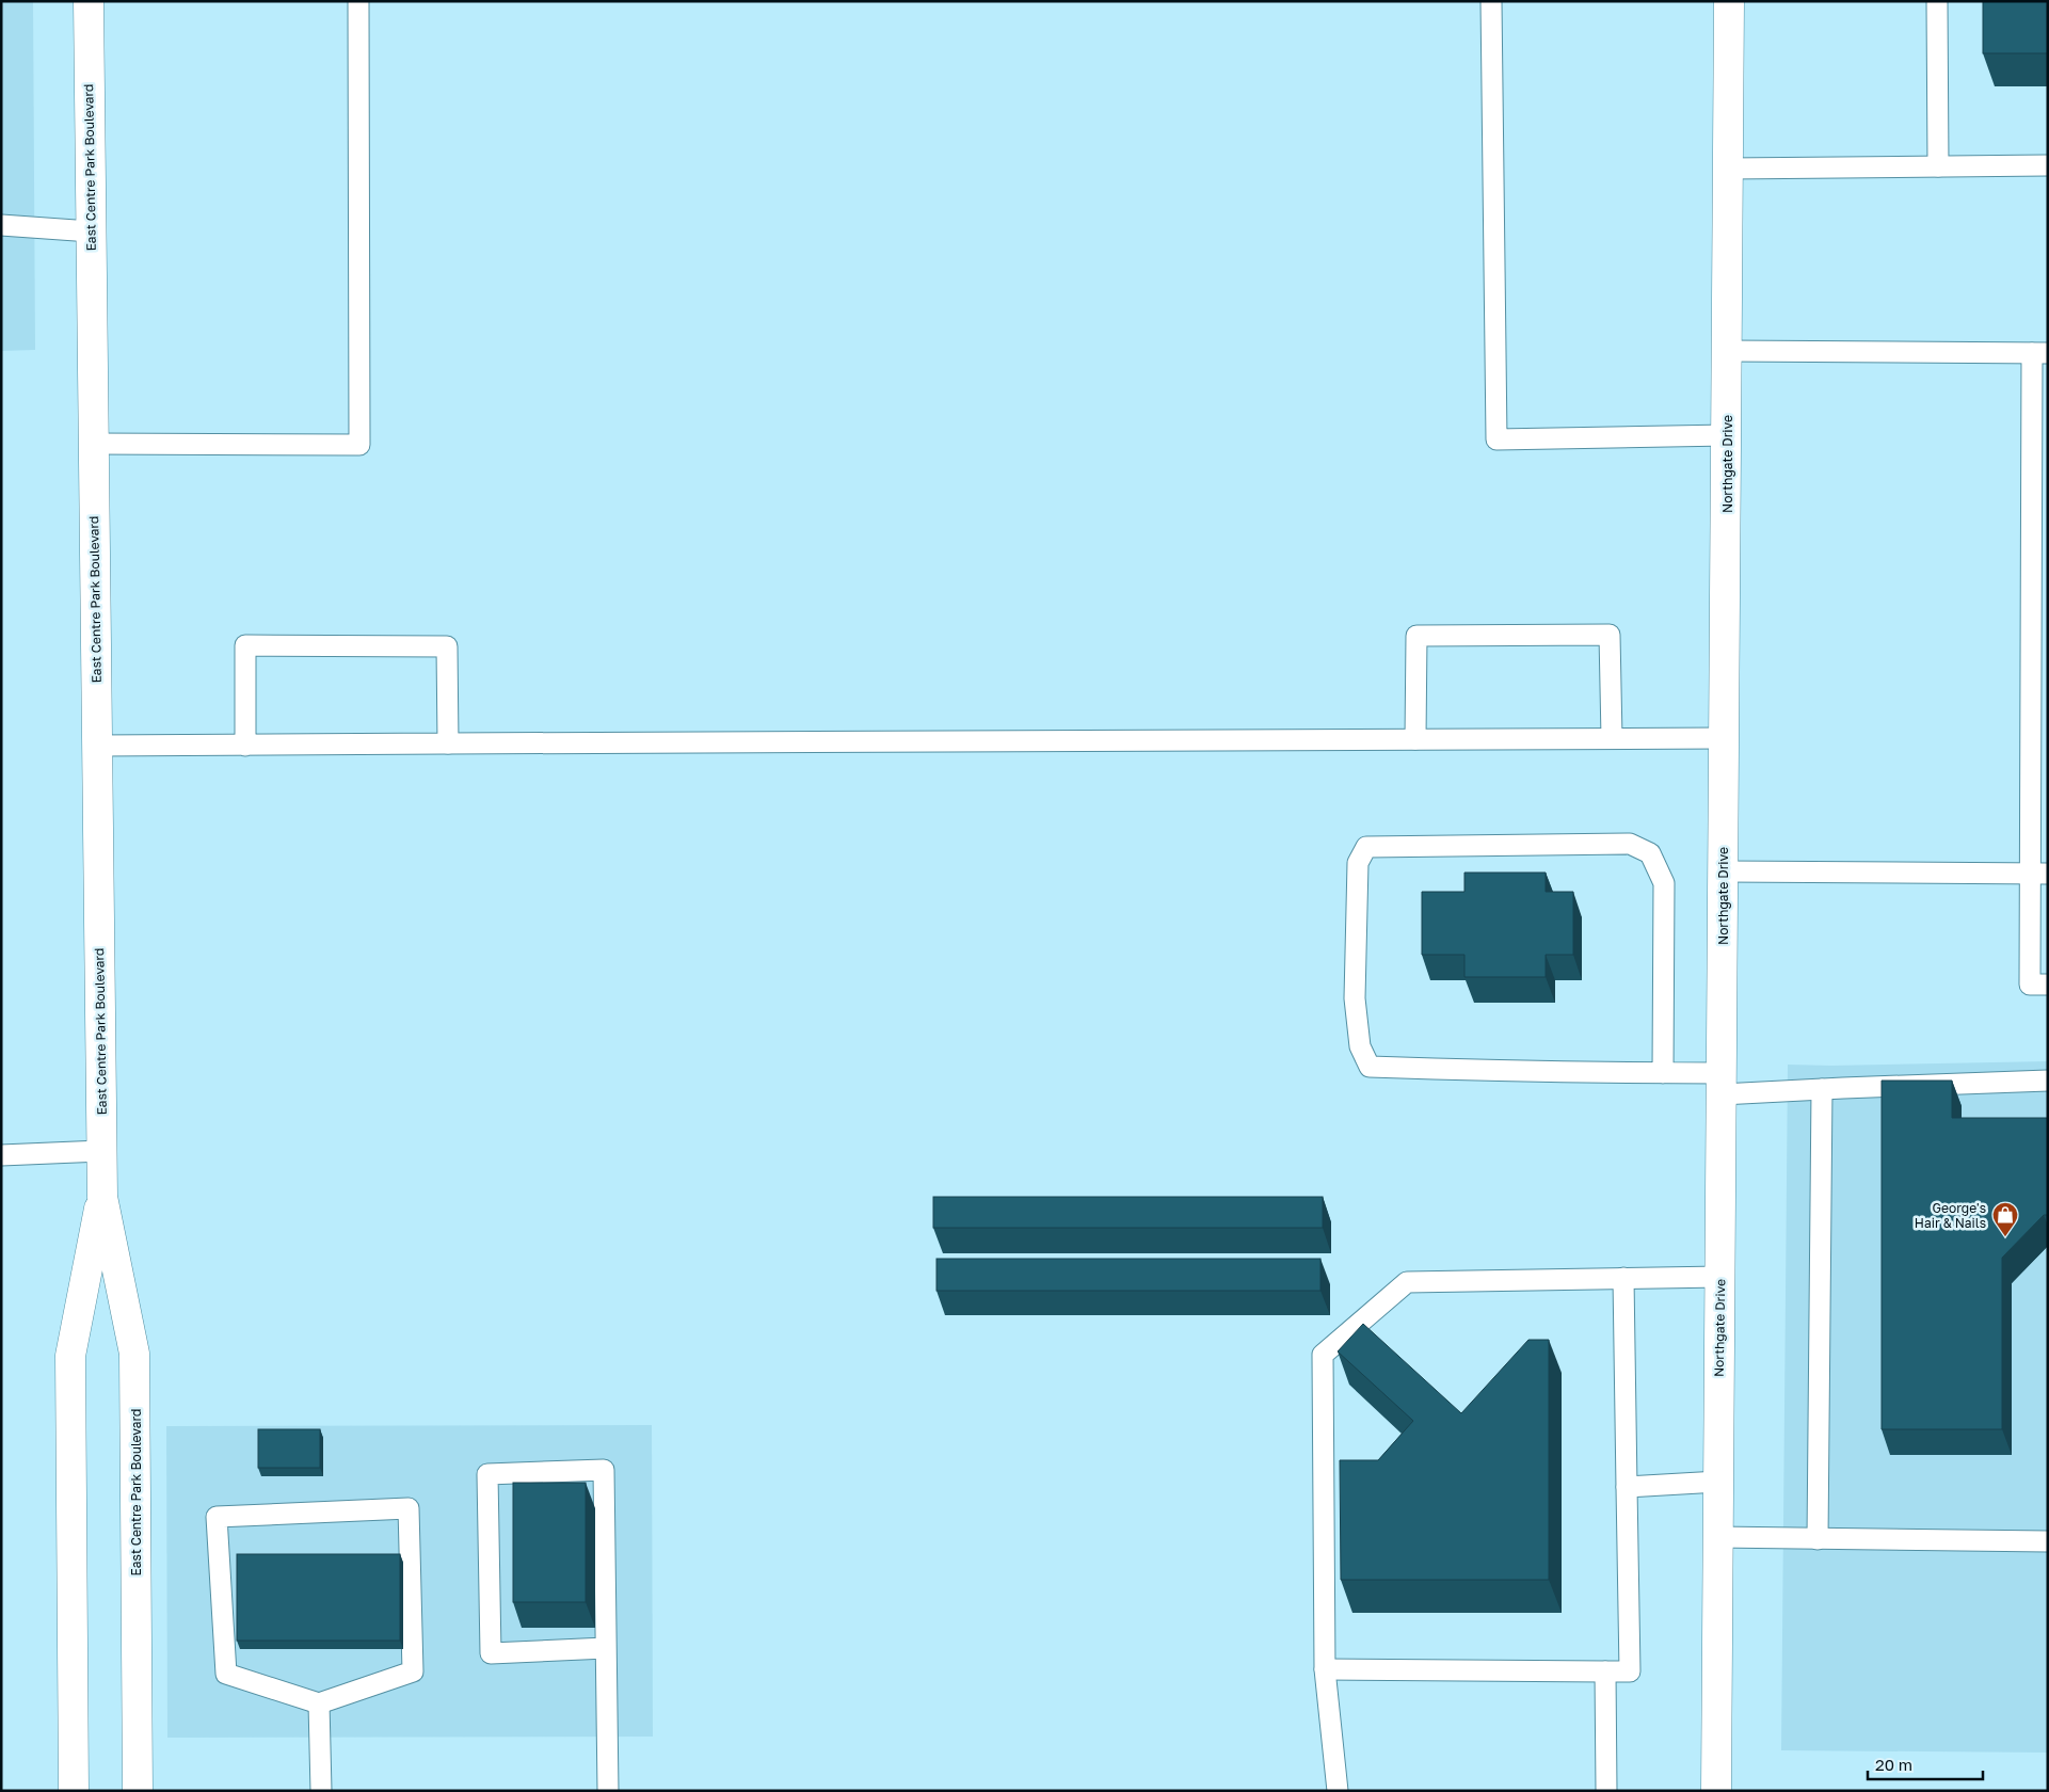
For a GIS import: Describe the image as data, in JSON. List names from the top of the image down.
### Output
{
  "streets": {
    "street": ["East Centre Park Boulevard", "Northgate Drive"]
  },
  "places": {
    "shop": ["George's Hair & Nails"]
  },
  "scale_bar": "20 m"
}
